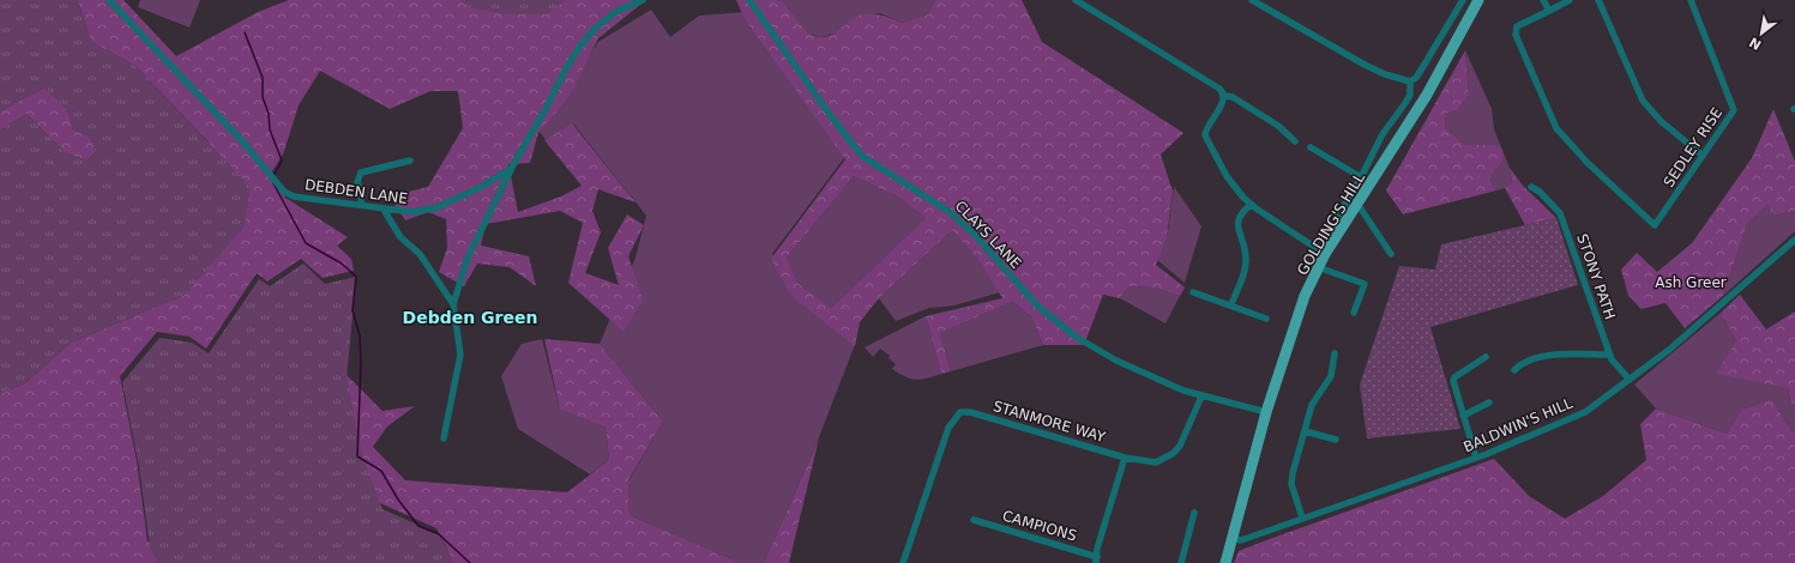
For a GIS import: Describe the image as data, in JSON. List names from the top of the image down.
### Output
{
  "streets": {
    "main road": ["GOLDING'S HILL"],
    "street": [
      "SEDLEY RISE",
      "DEBDEN LANE",
      "CLAYS LANE",
      "STONY PATH",
      "STANMORE WAY",
      "BALDWIN'S HILL",
      "CAMPIONS"
    ]
  },
  "crossings": [
    ["GOLDING'S HILL", "CLAYS LANE"],
    ["GOLDING'S HILL", "BALDWIN'S HILL"],
    ["CLAYS LANE", "STANMORE WAY"],
    ["STONY PATH", "BALDWIN'S HILL"]
  ],
  "districts": ["Debden Green"],
  "parks": ["Ash Greer"],
  "north": "bottom left"
}
